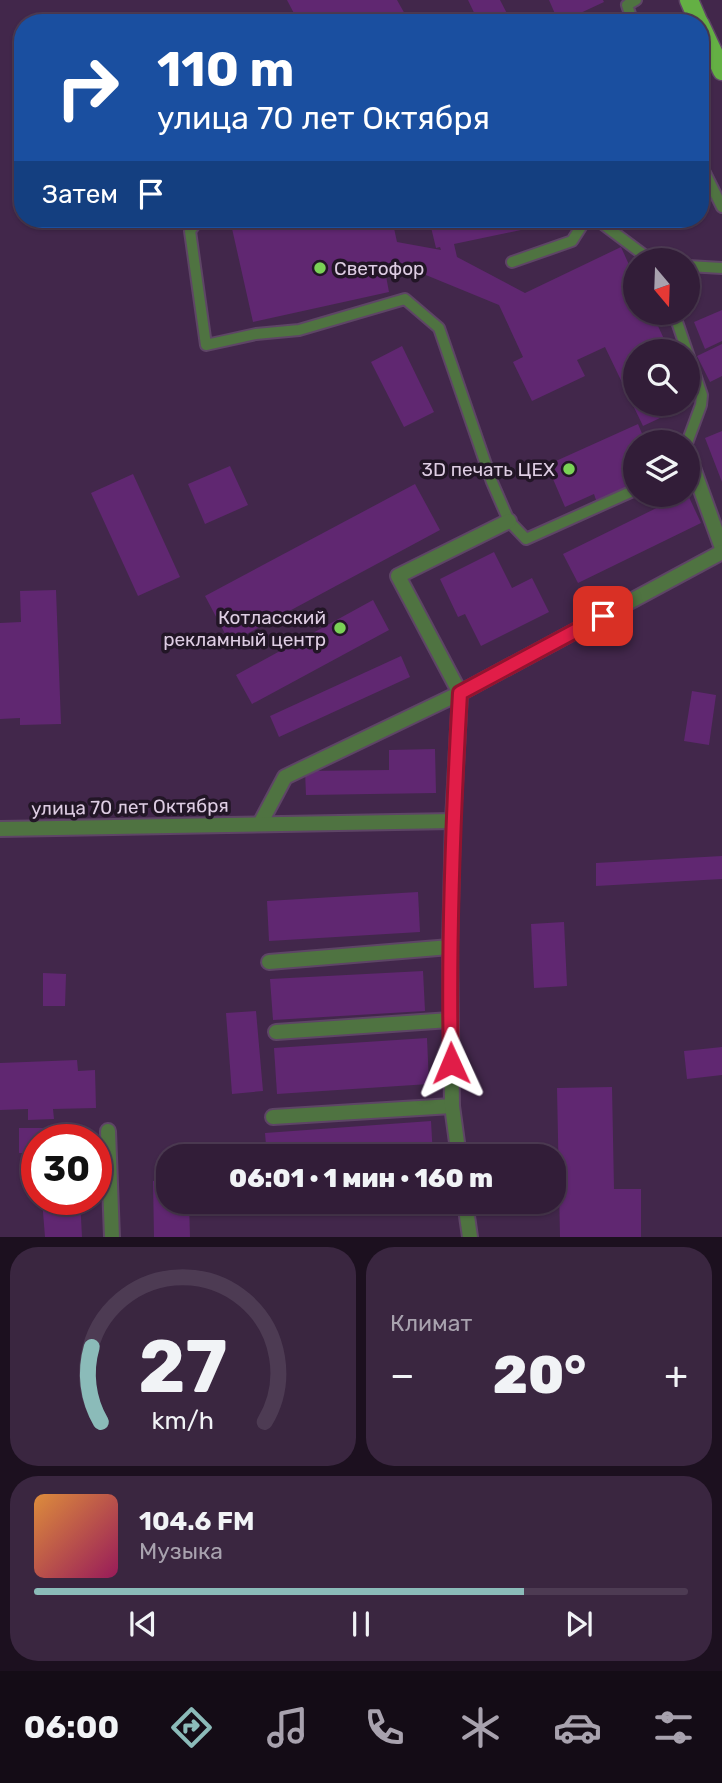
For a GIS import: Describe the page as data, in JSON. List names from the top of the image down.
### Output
{
  "streets": {
    "street": ["улица 70 лет Октября"]
  },
  "places": ["Светофор", "3D печать ЦЕХ", "Котласский рекламный центр"],
  "north": "bottom",
  "page": {
    "turn": ["110 m", "улица 70 лет Октября"],
    "then": "Затем",
    "limit": "30",
    "trip": "06:01 · 1 мин · 160 m",
    "tile": "Климат",
    "heat": ["−", "20°", "+"],
    "song": ["104.6 FM", "Музыка"],
    "tabs": "06:00",
    "gauge": ["27", "km/h"]
  }
}
